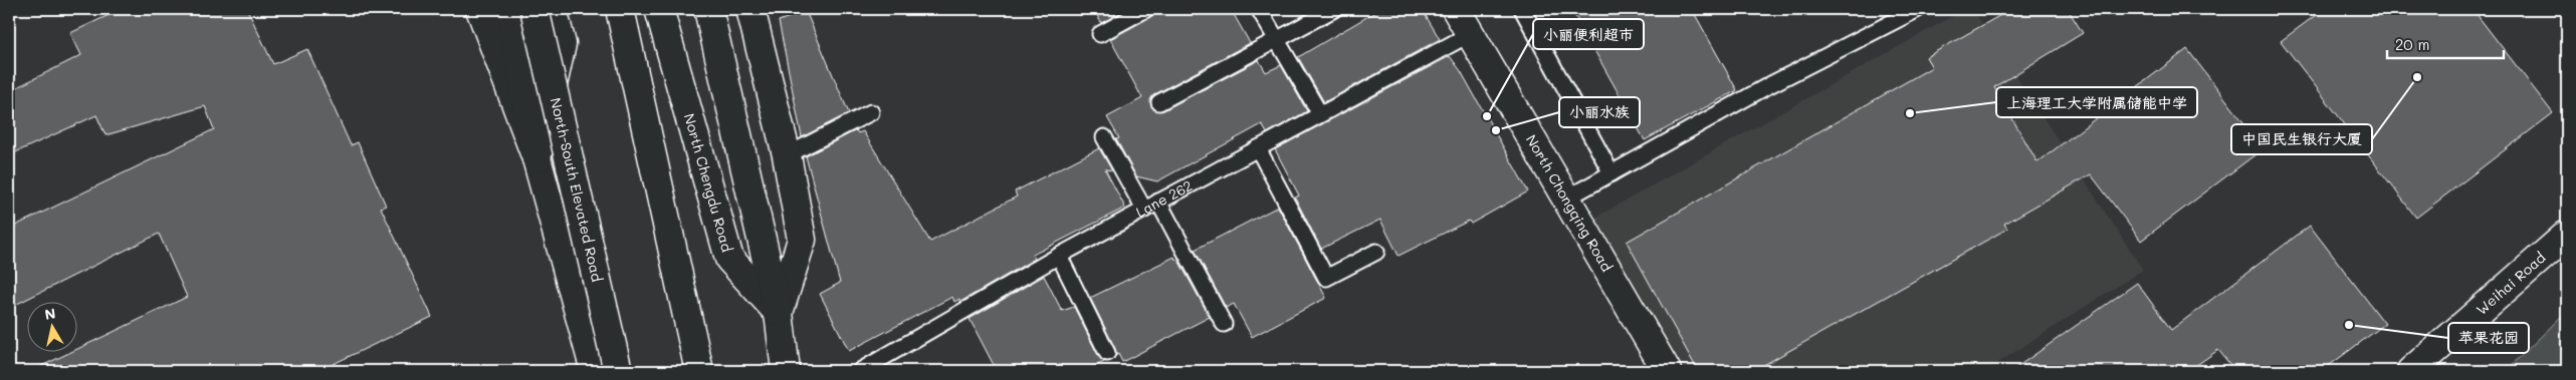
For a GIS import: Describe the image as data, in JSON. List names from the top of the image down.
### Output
{
  "streets": {
    "main road": [
      "North Chengdu Road",
      "North-South Elevated Road",
      "North Chongqing Road",
      "Weihai Road"
    ],
    "lane": ["Lane 262"]
  },
  "crossings": [
    ["Lane 262", "North Chongqing Road"]
  ],
  "places": [
    "中国民生银行大厦",
    "上海理工大学附属储能中学",
    "小丽便利超市",
    "小丽水族",
    "苹果花园"
  ],
  "scale_bar": "20 m",
  "north": "top"
}
